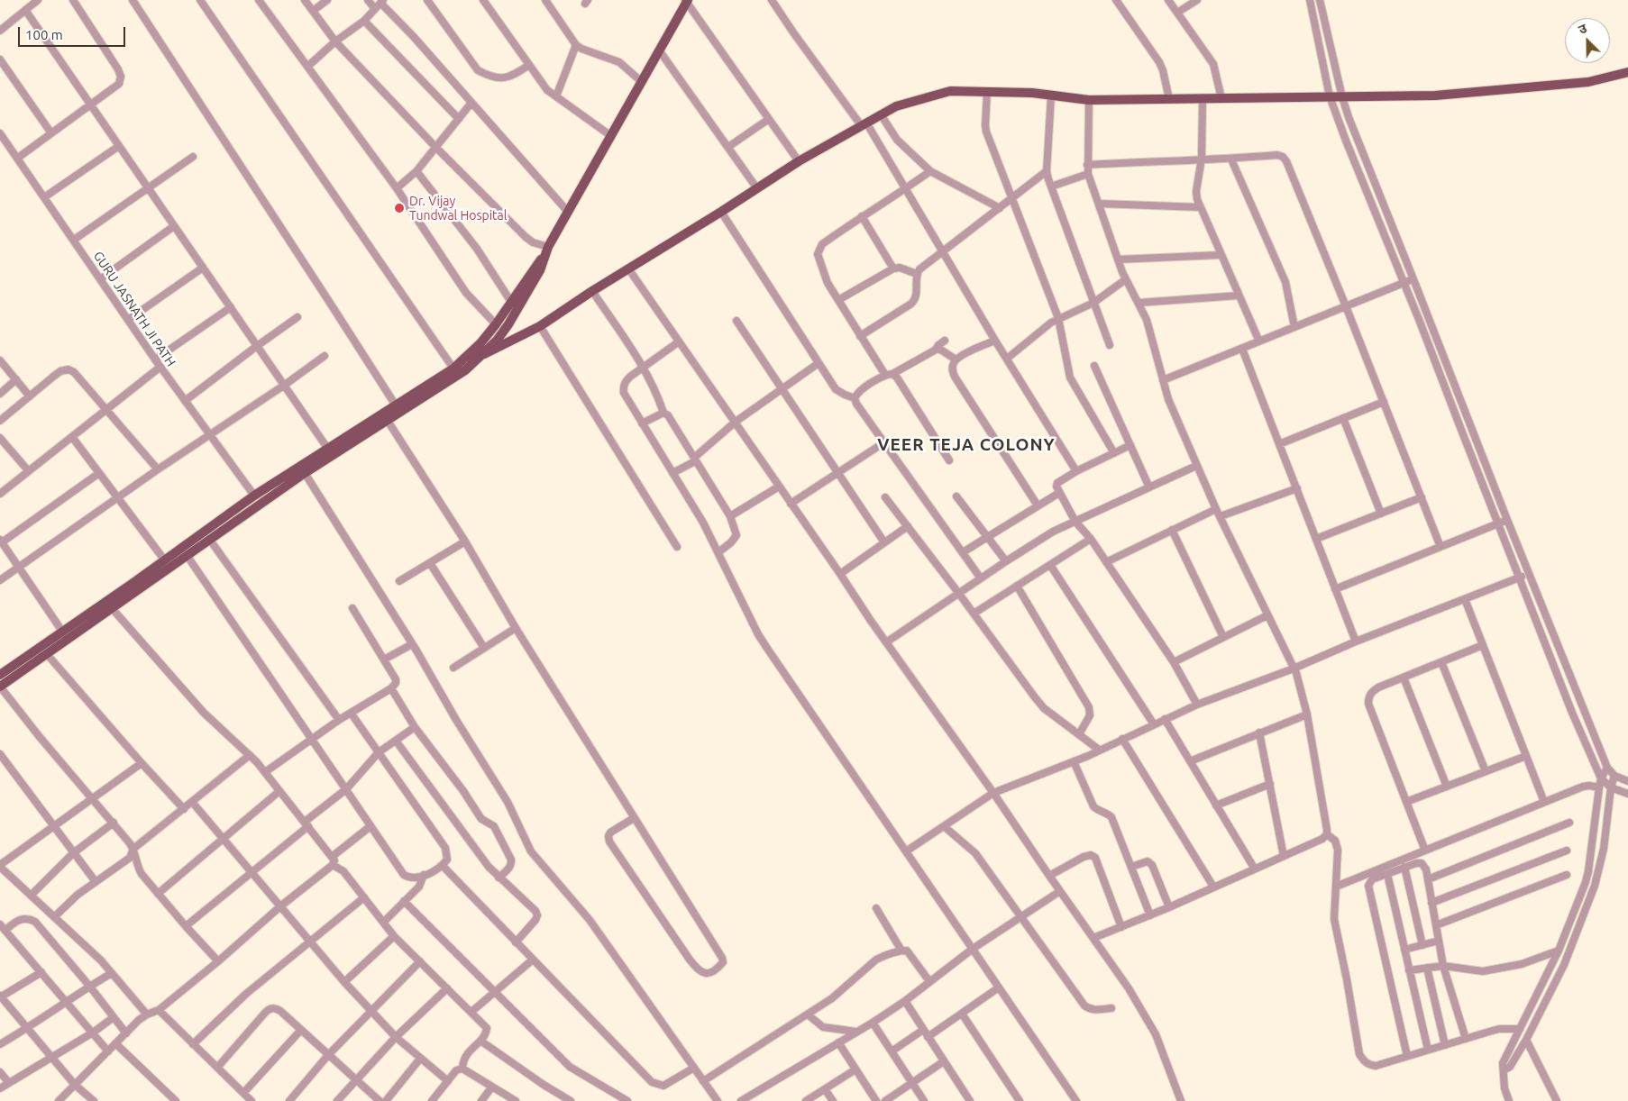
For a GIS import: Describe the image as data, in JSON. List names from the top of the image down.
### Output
{
  "streets": {
    "street": ["GURU JASNATH JI PATH"]
  },
  "districts": ["VEER TEJA COLONY"],
  "places": ["Dr. Vijay Tundwal Hospital"],
  "scale_bar": "100 m",
  "north": "top left"
}
